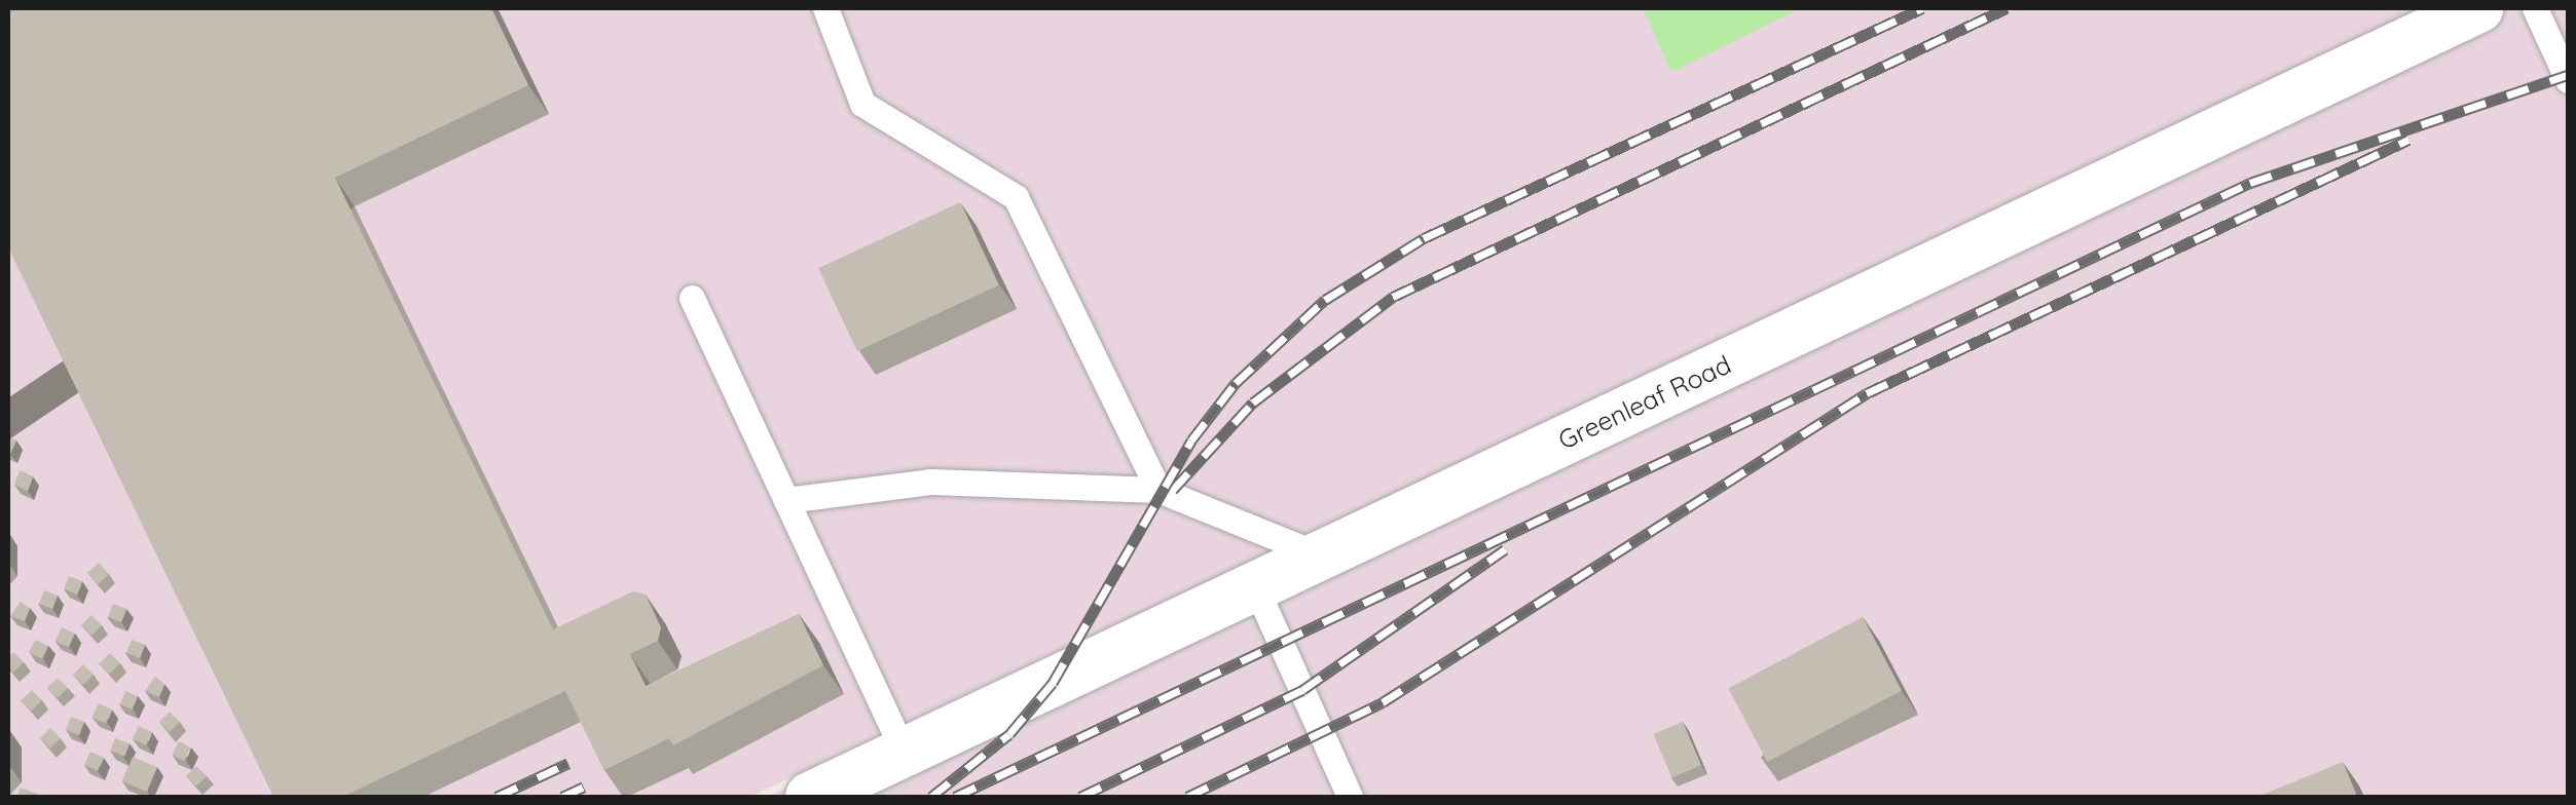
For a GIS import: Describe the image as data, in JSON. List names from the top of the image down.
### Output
{
  "streets": {
    "street": ["Greenleaf Road"]
  }
}
